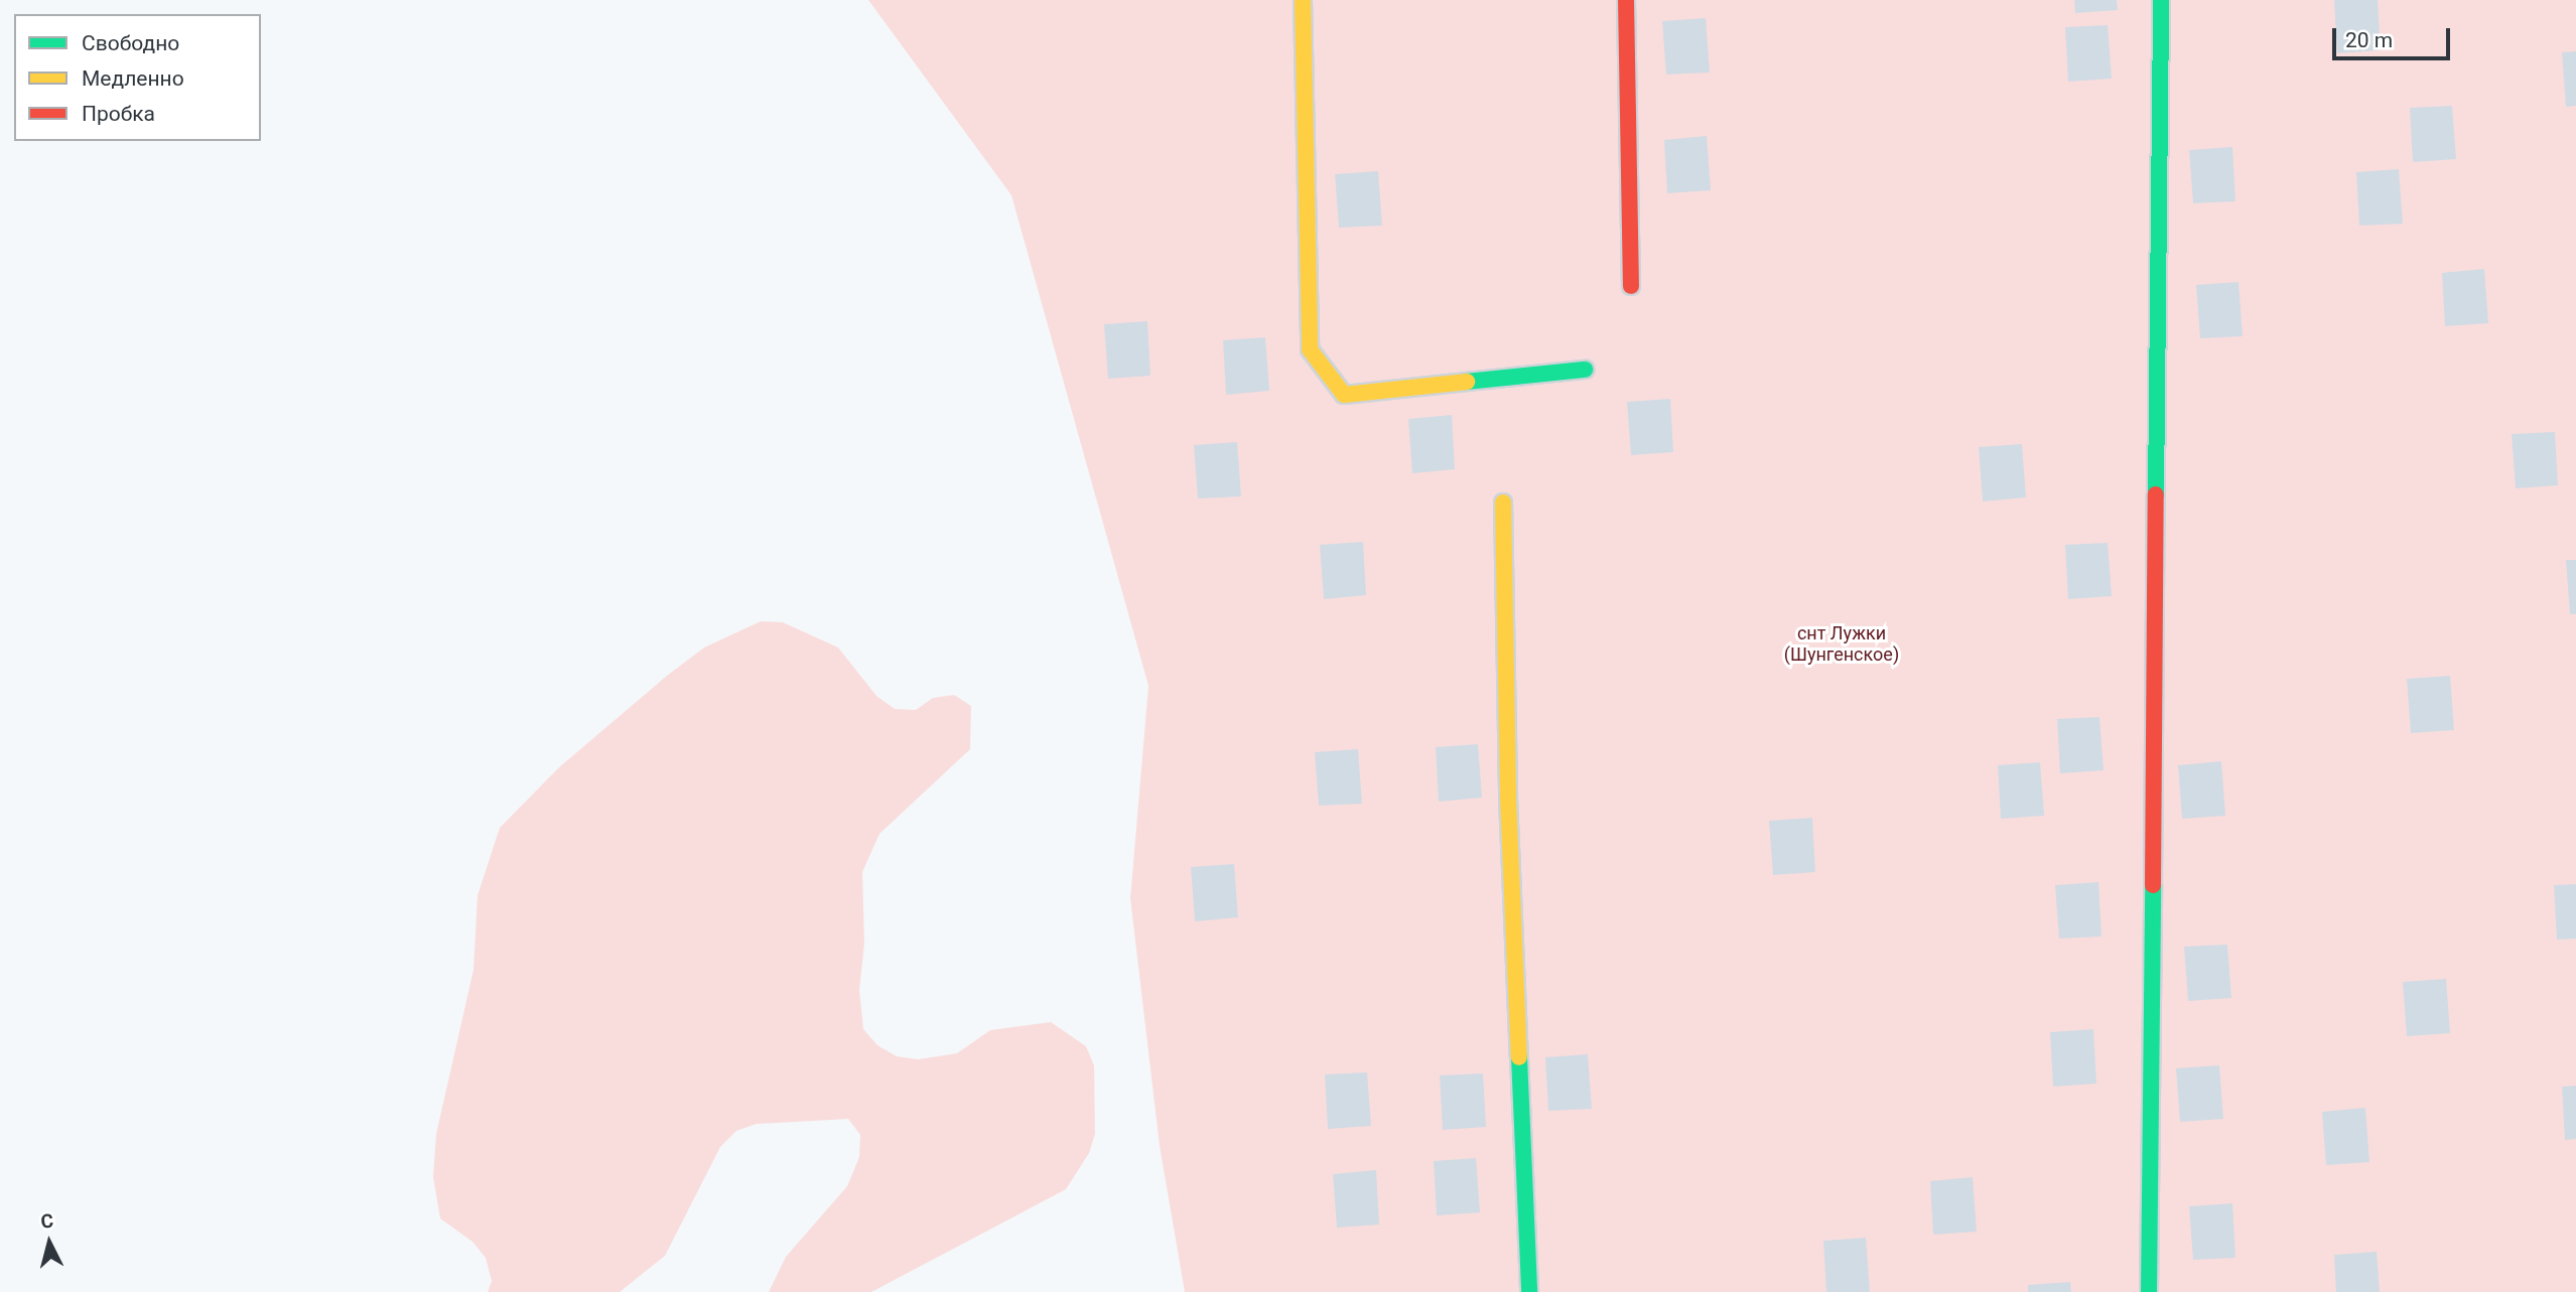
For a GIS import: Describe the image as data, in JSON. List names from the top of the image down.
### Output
{
  "parks": ["снт Лужки (Шунгенское)"],
  "legend": ["Свободно", "Медленно", "Пробка"],
  "scale_bar": "20 m",
  "north": "top"
}
